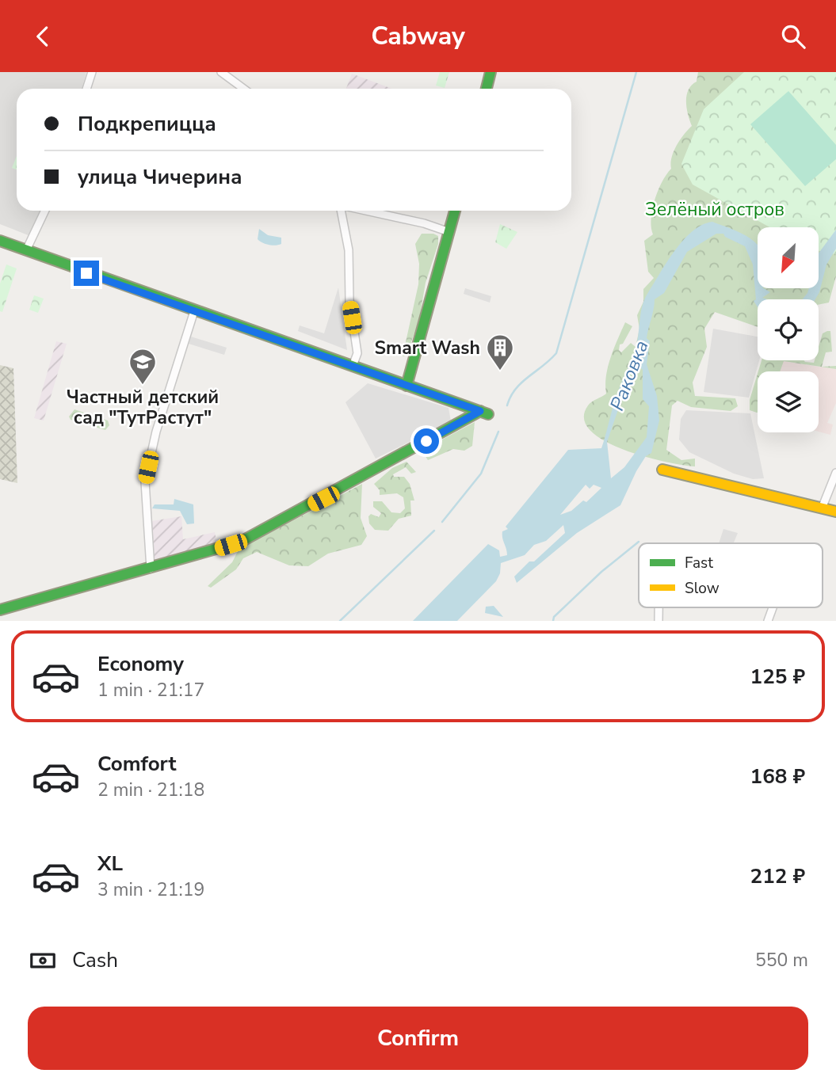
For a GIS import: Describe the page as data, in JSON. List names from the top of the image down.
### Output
{
  "water": ["Раковка"],
  "parks": ["Зелёный остров"],
  "places": {
    "building": ["Smart Wash"],
    "school or university": ["Частный детский сад \"ТутРастут\""]
  },
  "legend": ["Fast", "Slow"],
  "north": "bottom left",
  "page": {
    "header": "Cabway",
    "banner": ["Подкрепицца", "улица Чичерина"],
    "list": [
      {
        "name": "Economy",
        "note": "1 min · 21:17",
        "value": "125 ₽"
      },
      {
        "name": "Comfort",
        "note": "2 min · 21:18",
        "value": "168 ₽"
      },
      {
        "name": "XL",
        "note": "3 min · 21:19",
        "value": "212 ₽"
      }
    ],
    "pay": ["Cash", "550 m"],
    "buttons": "Confirm"
  }
}
